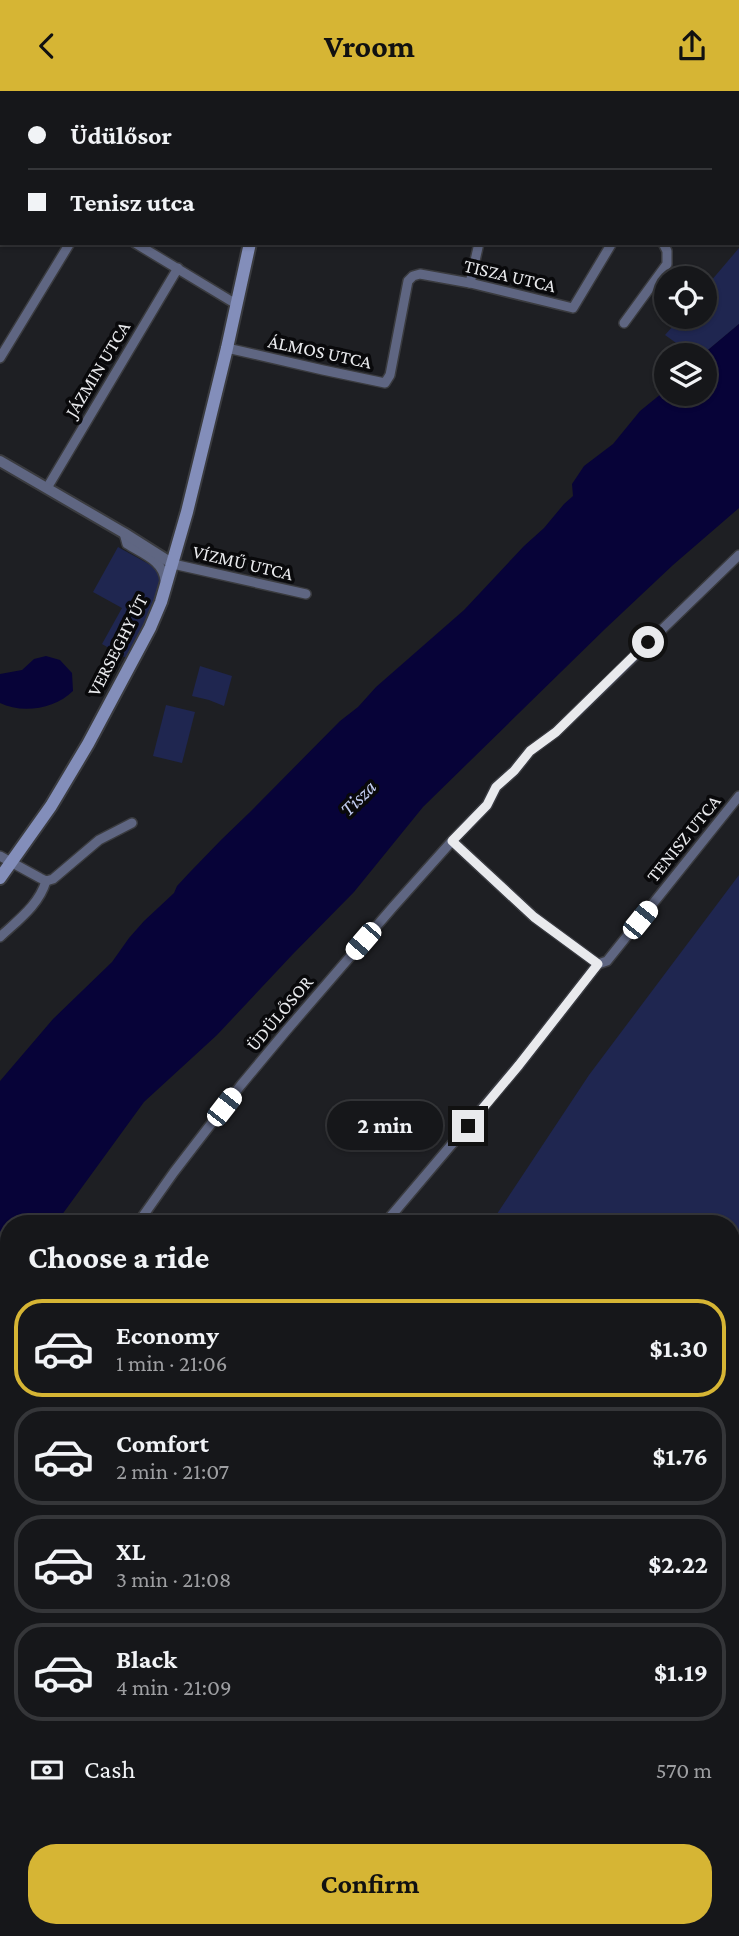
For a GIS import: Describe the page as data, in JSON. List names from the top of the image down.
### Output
{
  "streets": {
    "main road": ["VERSEGHY ÚT"],
    "street": [
      "TISZA UTCA",
      "ÁLMOS UTCA",
      "JÁZMIN UTCA",
      "VÍZMŰ UTCA",
      "TENISZ UTCA",
      "ÜDÜLŐSOR"
    ]
  },
  "crossings": [
    ["TISZA UTCA", "ÁLMOS UTCA"],
    ["ÁLMOS UTCA", "VERSEGHY ÚT"],
    ["VÍZMŰ UTCA", "VERSEGHY ÚT"]
  ],
  "water": ["Tisza"],
  "page": {
    "header": "Vroom",
    "banner": ["Üdülősor", "Tenisz utca"],
    "bubble": "2 min",
    "heading": "Choose a ride",
    "list": [
      {
        "name": "Economy",
        "note": "1 min · 21:06",
        "value": "$1.30"
      },
      {
        "name": "Comfort",
        "note": "2 min · 21:07",
        "value": "$1.76"
      },
      {
        "name": "XL",
        "note": "3 min · 21:08",
        "value": "$2.22"
      },
      {
        "name": "Black",
        "note": "4 min · 21:09",
        "value": "$1.19"
      }
    ],
    "pay": ["Cash", "570 m"],
    "buttons": "Confirm"
  }
}
